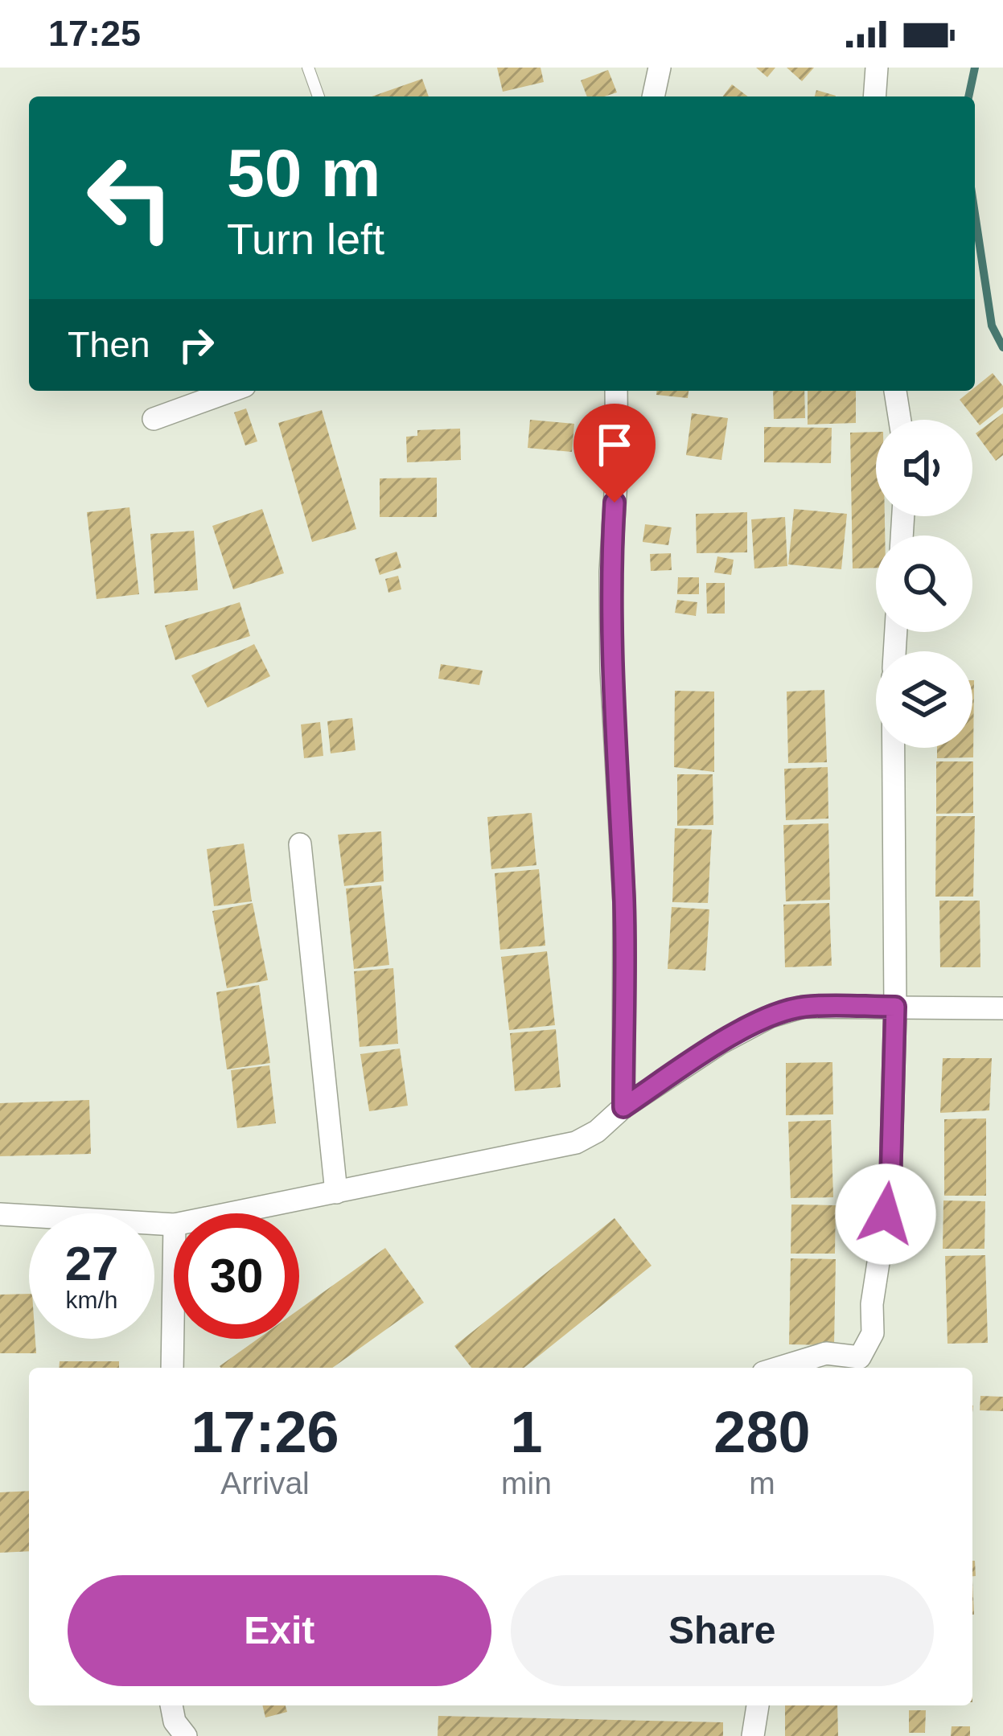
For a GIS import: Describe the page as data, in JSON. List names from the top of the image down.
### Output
{
  "page": {
    "status": "17:25",
    "turn": ["50 m", "Turn left"],
    "then": "Then",
    "speed": "27 km/h",
    "limit": "30",
    "eta": [
      "17:26",
      "Arrival",
      "1",
      "min",
      "280",
      "m"
    ],
    "buttons": ["Exit", "Share"]
  }
}
